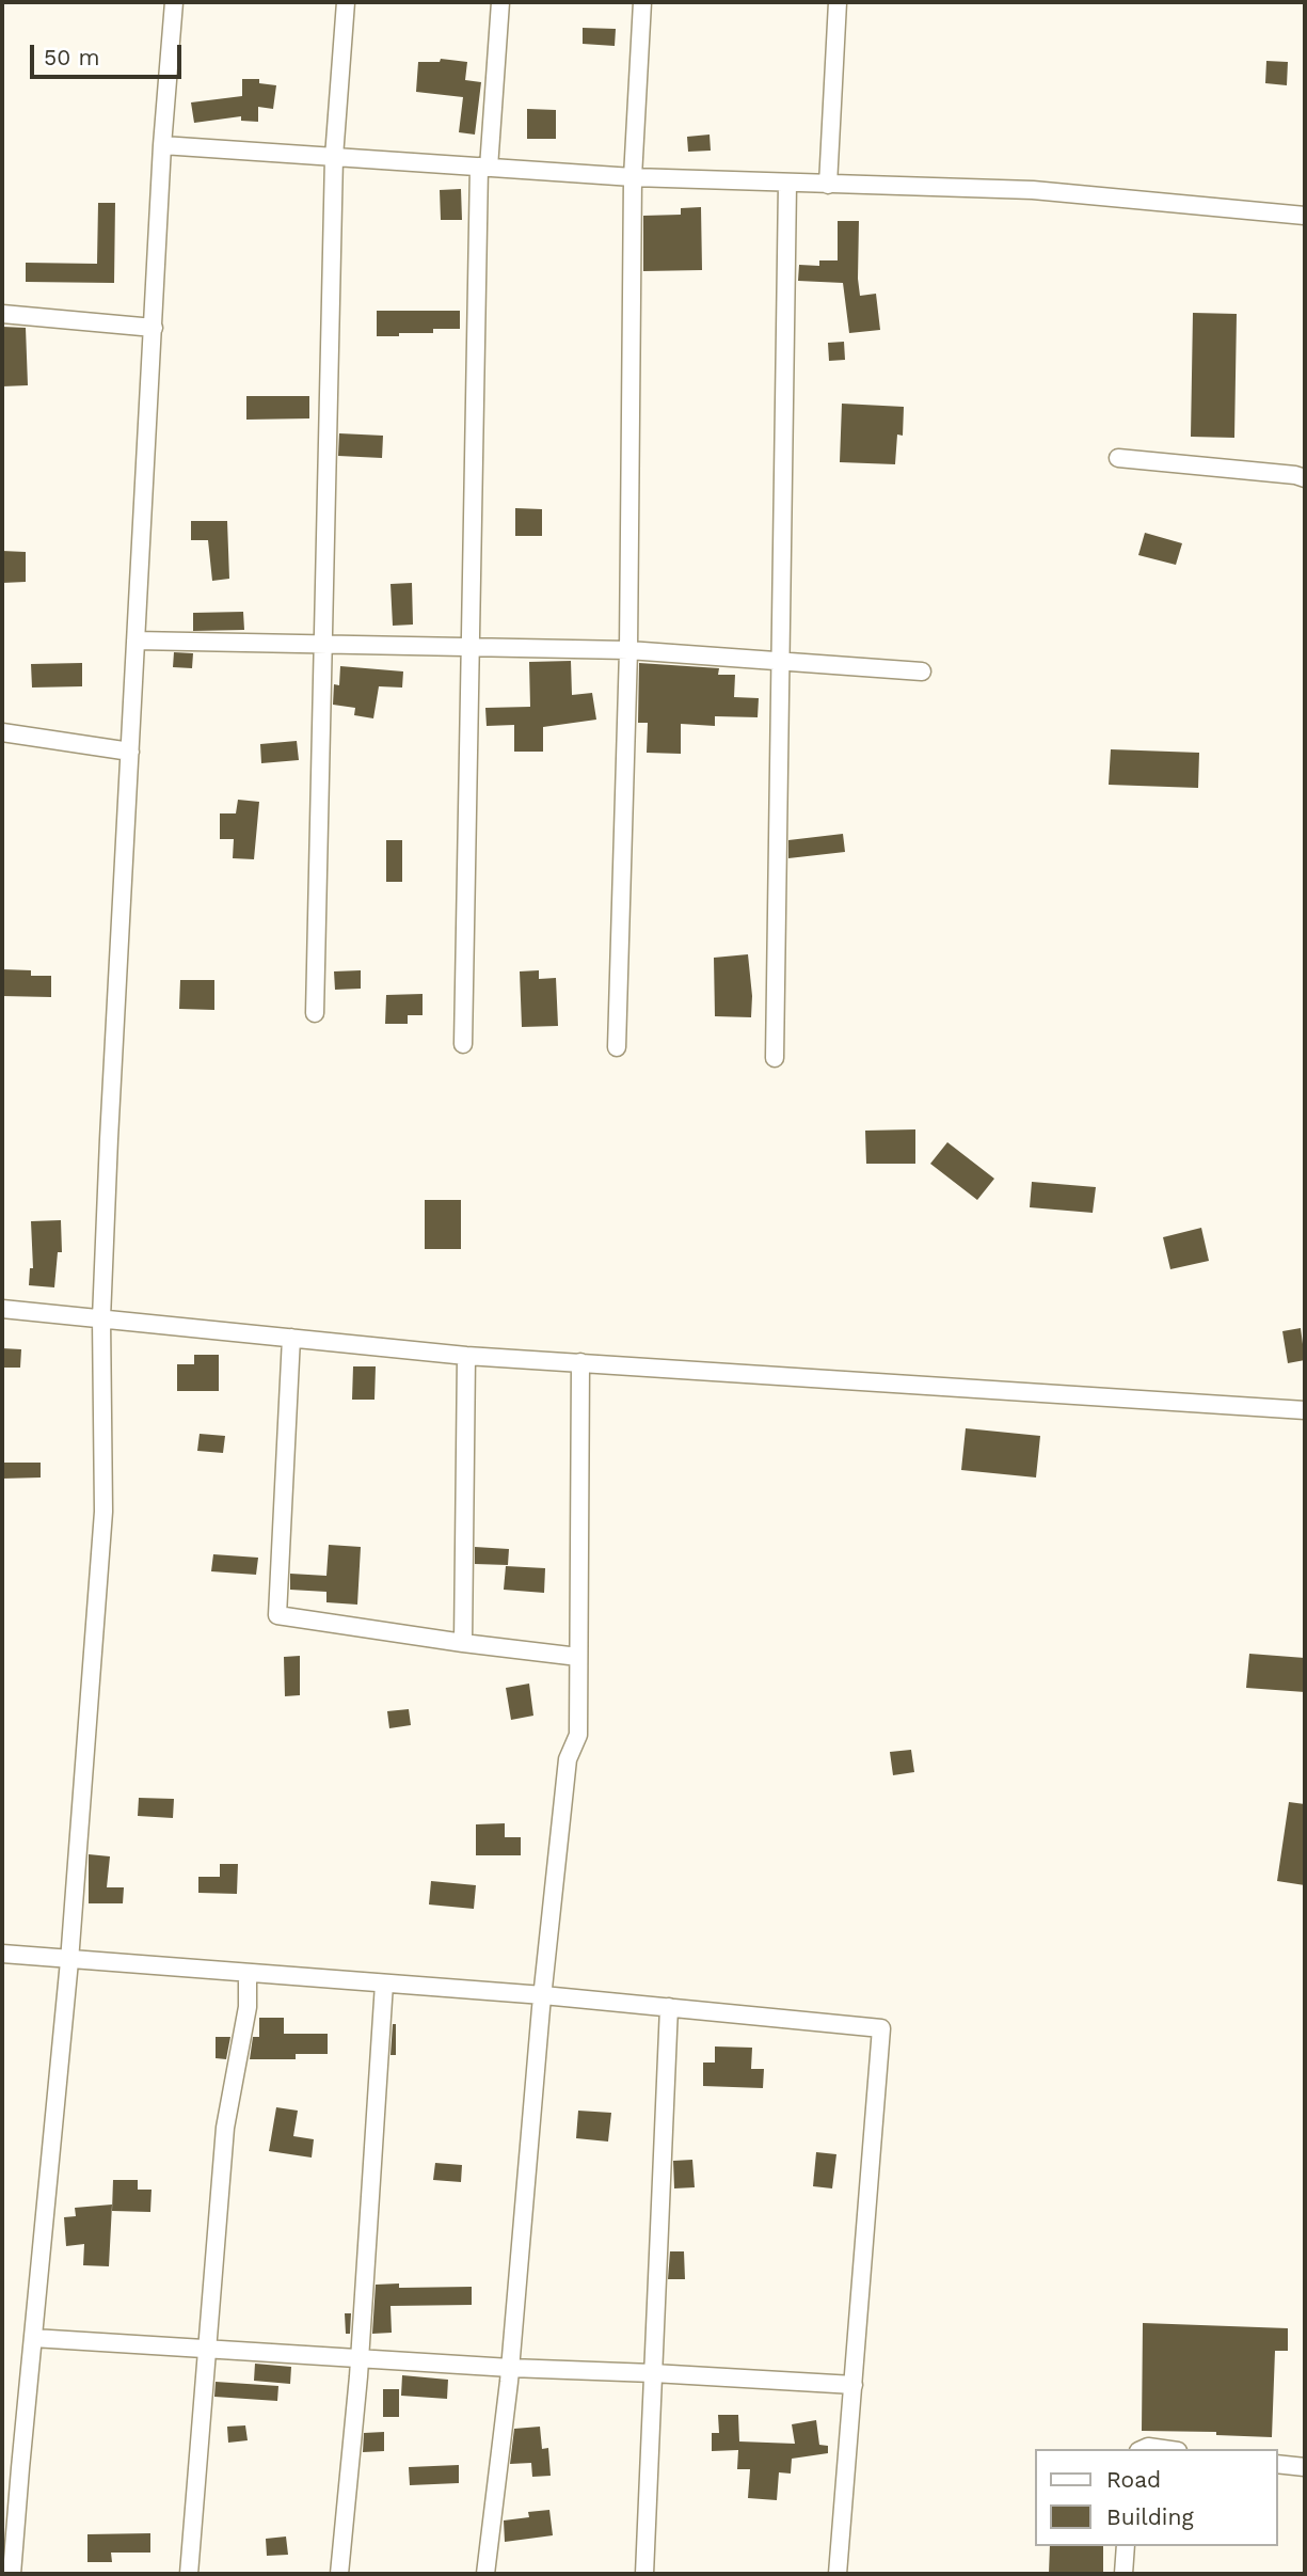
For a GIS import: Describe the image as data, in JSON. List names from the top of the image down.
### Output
{
  "legend": ["Road", "Building"],
  "scale_bar": "50 m"
}
